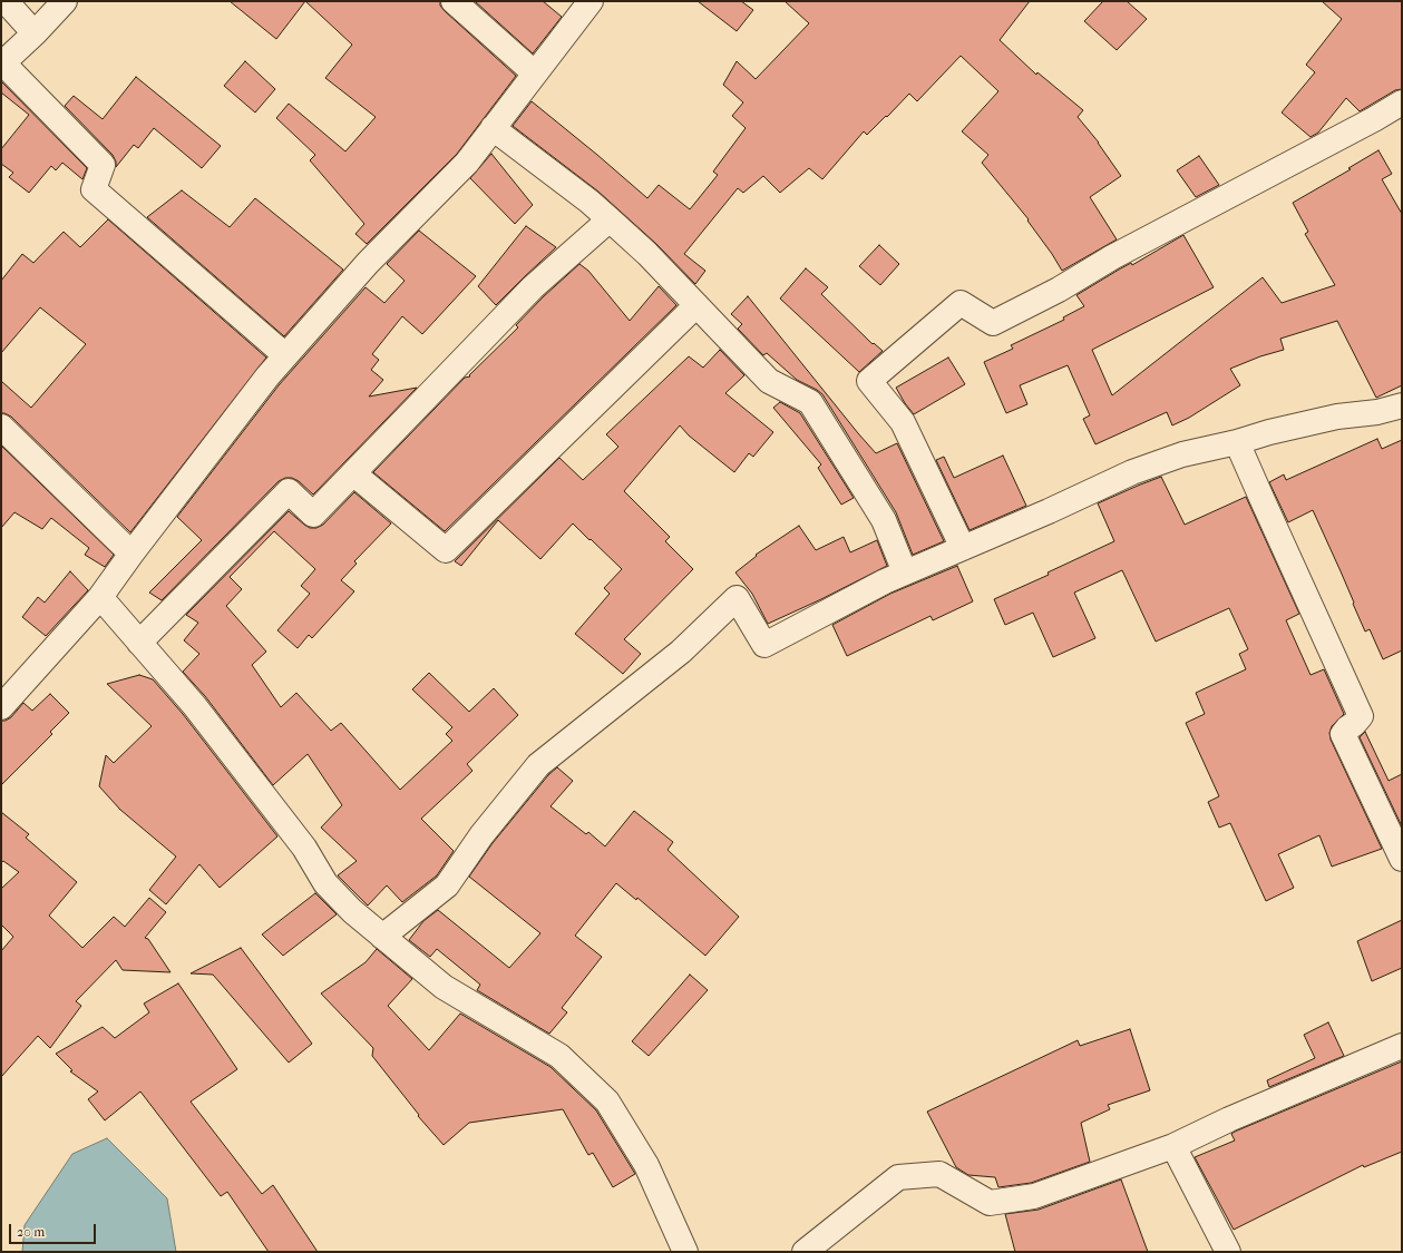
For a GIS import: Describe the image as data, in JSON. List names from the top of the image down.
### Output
{
  "scale_bar": "20 m"
}
